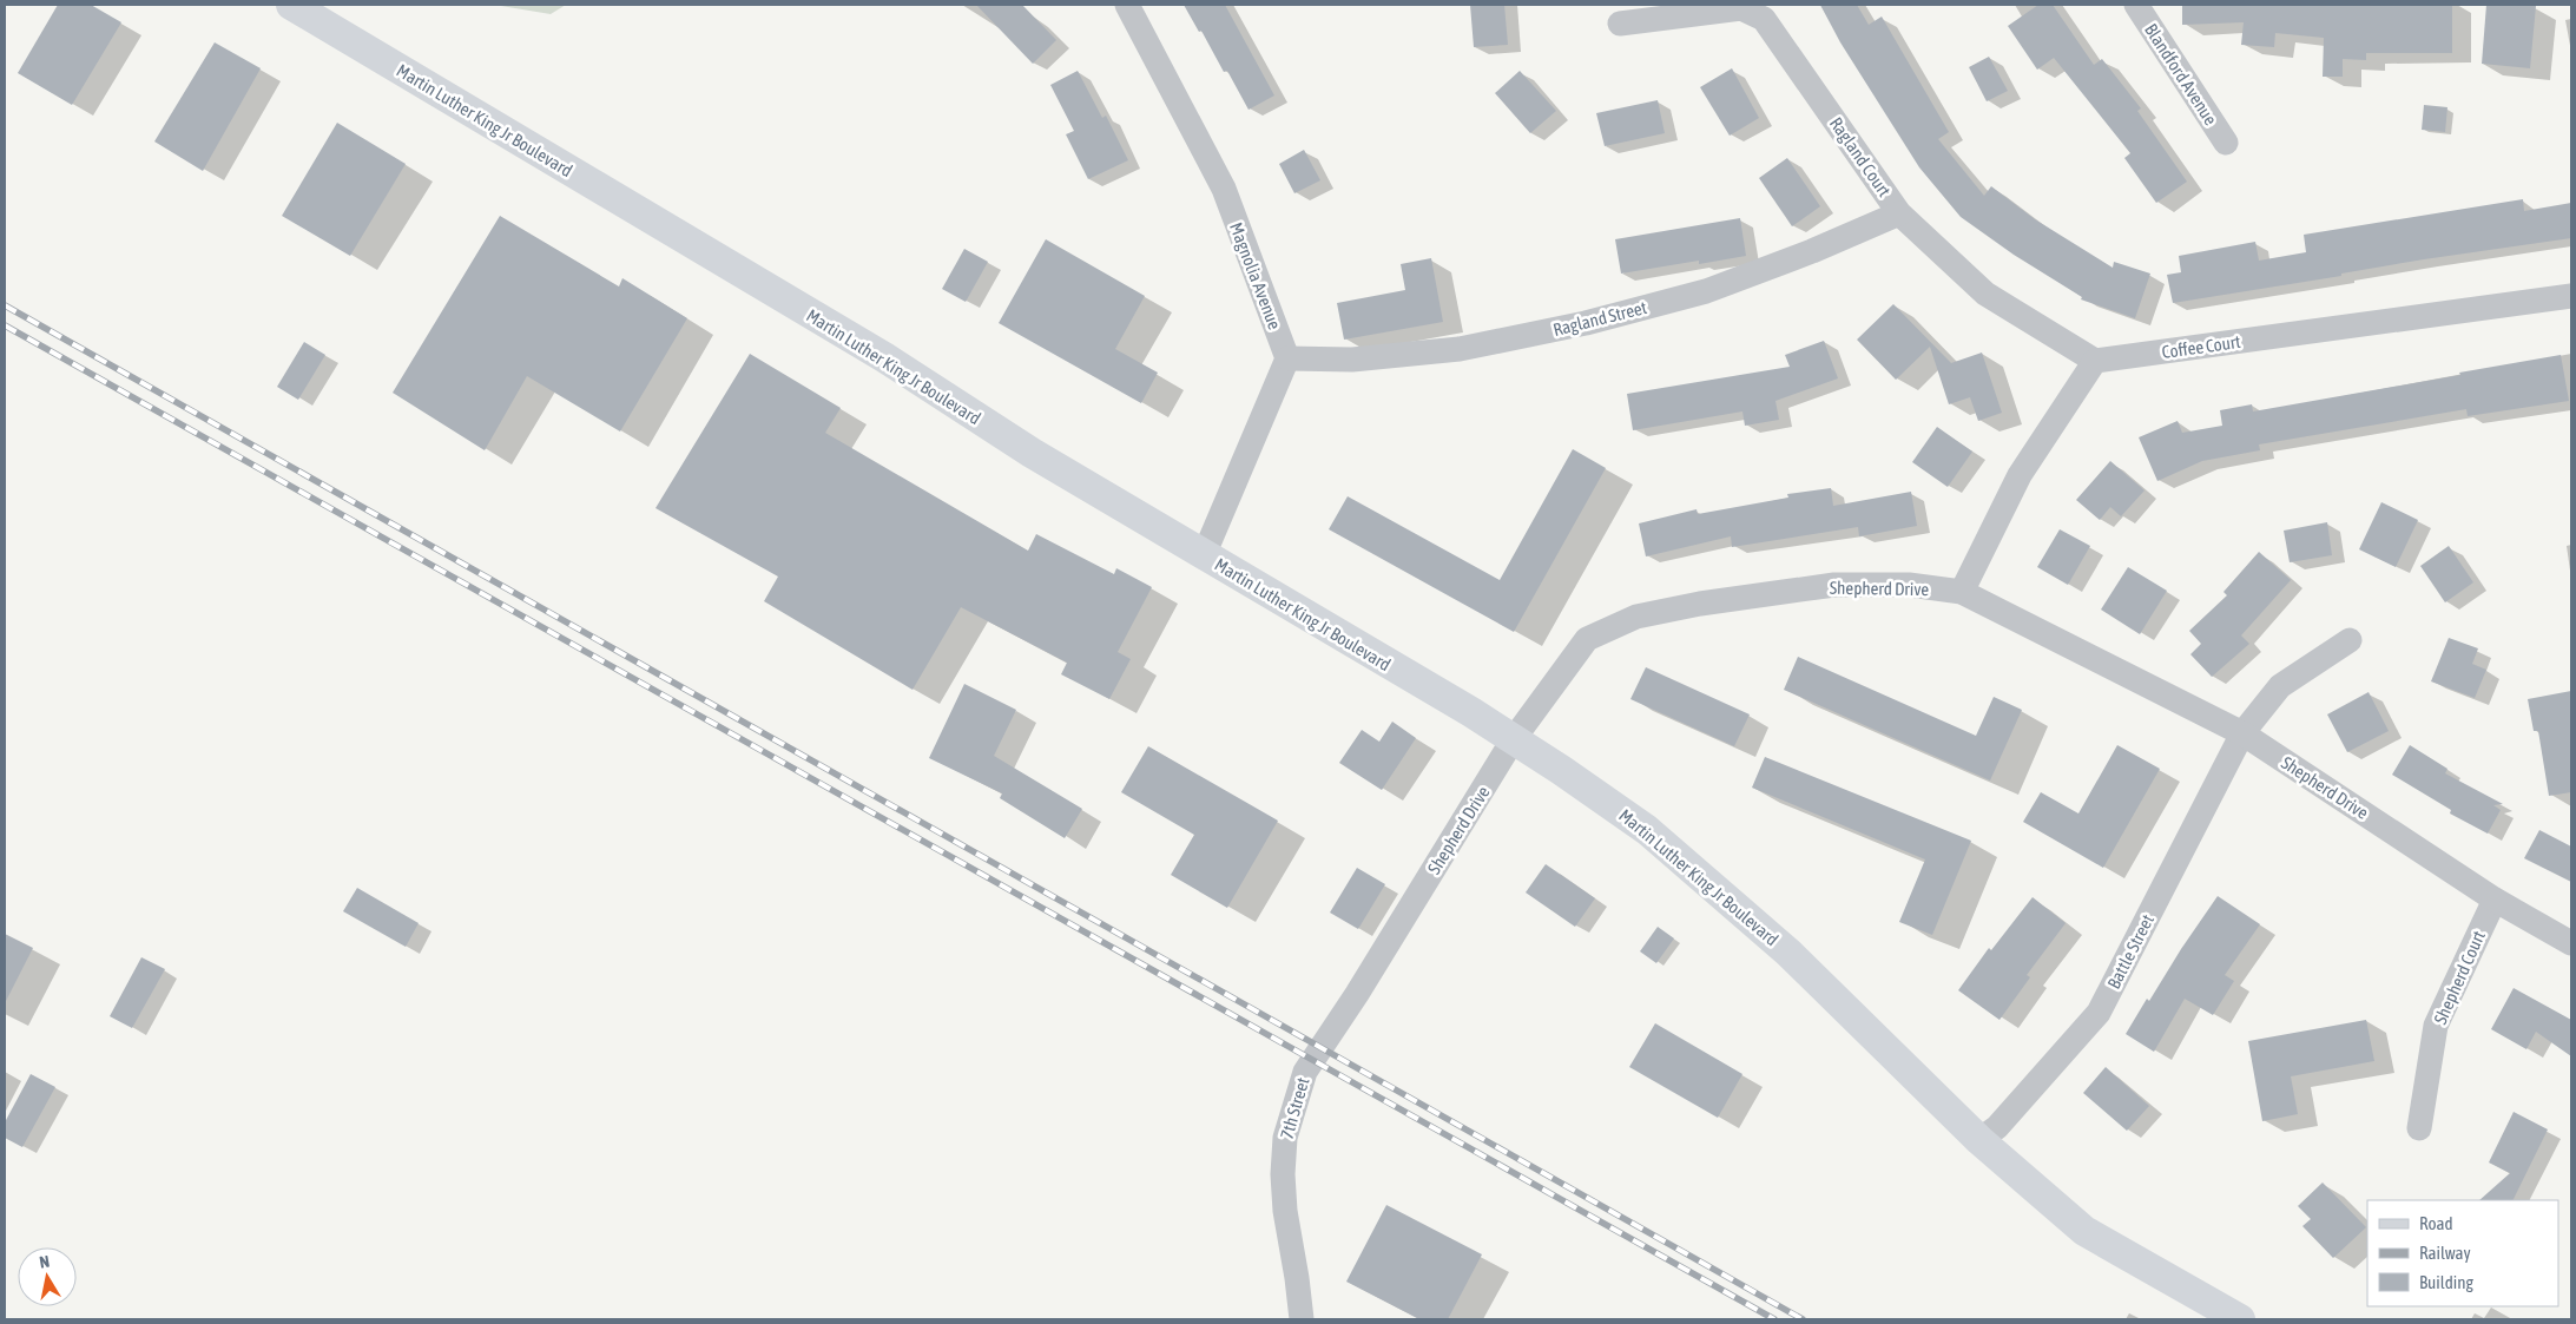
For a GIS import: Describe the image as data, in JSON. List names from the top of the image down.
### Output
{
  "streets": {
    "main road": ["Martin Luther King Jr Boulevard"],
    "street": [
      "Blandford Avenue",
      "Ragland Court",
      "Magnolia Avenue",
      "Ragland Street",
      "Coffee Court",
      "Shepherd Drive",
      "Battle Street",
      "Shepherd Court",
      "7th Street"
    ]
  },
  "crossings": [
    ["Martin Luther King Jr Boulevard", "Shepherd Drive"],
    ["Martin Luther King Jr Boulevard", "Battle Street"],
    ["Ragland Court", "Ragland Street"],
    ["Ragland Court", "Coffee Court"],
    ["Magnolia Avenue", "Ragland Street"],
    ["Shepherd Drive", "Battle Street"],
    ["Shepherd Drive", "Shepherd Court"],
    ["Shepherd Drive", "7th Street"]
  ],
  "legend": ["Road", "Railway", "Building"],
  "north": "top"
}
